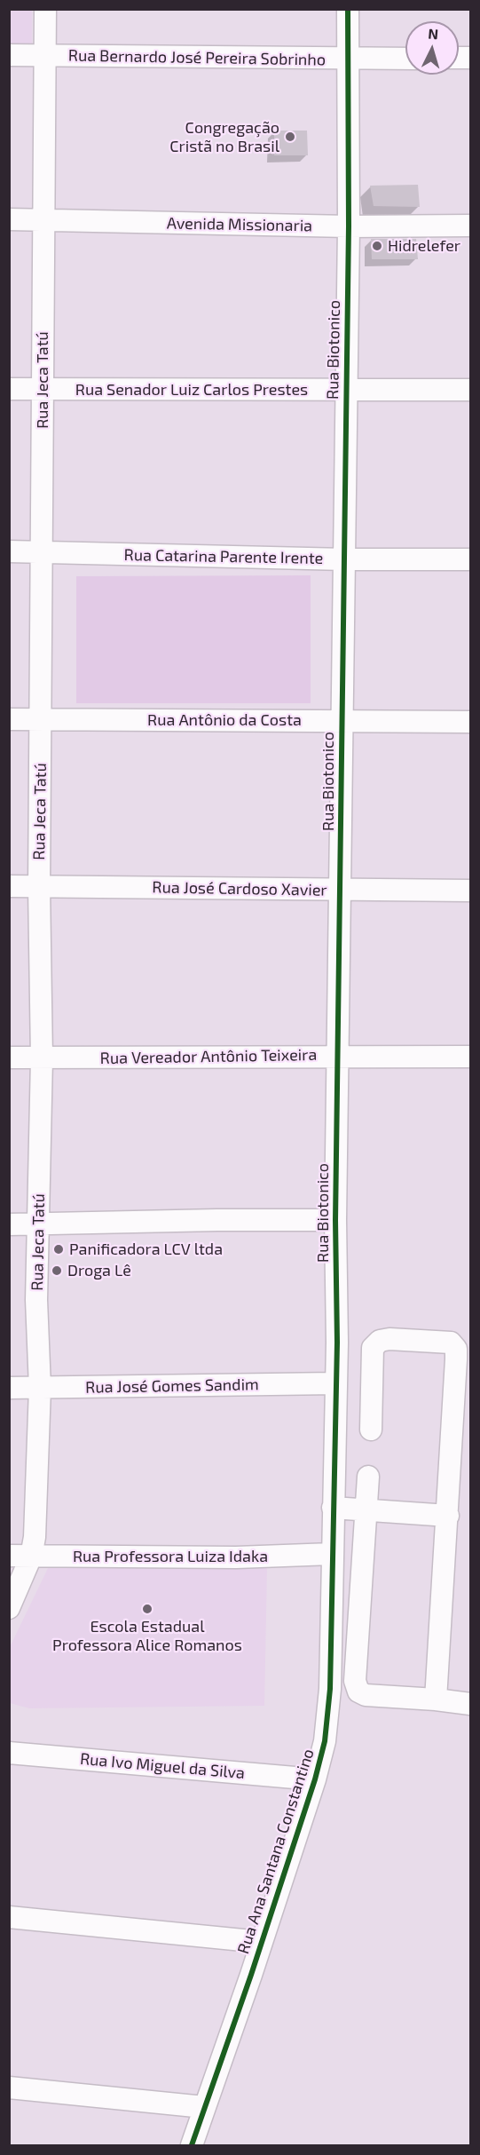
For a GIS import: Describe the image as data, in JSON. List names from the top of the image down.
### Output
{
  "streets": {
    "street": [
      "Rua Bernardo José Pereira Sobrinho",
      "Avenida Missionaria",
      "Rua Biotonico",
      "Rua Jeca Tatú",
      "Rua Senador Luiz Carlos Prestes",
      "Rua Catarina Parente Irente",
      "Rua Antônio da Costa",
      "Rua José Cardoso Xavier",
      "Rua Vereador Antônio Teixeira",
      "Rua José Gomes Sandim",
      "Rua Professora Luiza Idaka",
      "Rua Ivo Miguel da Silva",
      "Rua Ana Santana Constantino"
    ]
  },
  "crossings": [
    ["Rua Bernardo José Pereira Sobrinho", "Rua Biotonico"],
    ["Rua Bernardo José Pereira Sobrinho", "Rua Jeca Tatú"],
    ["Avenida Missionaria", "Rua Biotonico"],
    ["Avenida Missionaria", "Rua Jeca Tatú"],
    ["Rua Biotonico", "Rua Senador Luiz Carlos Prestes"],
    ["Rua Biotonico", "Rua Catarina Parente Irente"],
    ["Rua Biotonico", "Rua Antônio da Costa"],
    ["Rua Biotonico", "Rua José Cardoso Xavier"],
    ["Rua Biotonico", "Rua Vereador Antônio Teixeira"],
    ["Rua Biotonico", "Rua José Gomes Sandim"],
    ["Rua Biotonico", "Rua Professora Luiza Idaka"],
    ["Rua Biotonico", "Rua Ana Santana Constantino"],
    ["Rua Jeca Tatú", "Rua Senador Luiz Carlos Prestes"],
    ["Rua Jeca Tatú", "Rua Catarina Parente Irente"],
    ["Rua Jeca Tatú", "Rua Antônio da Costa"],
    ["Rua Jeca Tatú", "Rua José Cardoso Xavier"],
    ["Rua Jeca Tatú", "Rua Vereador Antônio Teixeira"],
    ["Rua Jeca Tatú", "Rua José Gomes Sandim"],
    ["Rua Jeca Tatú", "Rua Professora Luiza Idaka"],
    ["Rua Professora Luiza Idaka", "Rua Ana Santana Constantino"],
    ["Rua Ivo Miguel da Silva", "Rua Ana Santana Constantino"]
  ],
  "places": [
    "Congregação Cristã no Brasil",
    "Hidrelefer",
    "Panificadora LCV ltda",
    "Droga Lê",
    "Escola Estadual Professora Alice Romanos"
  ],
  "north": "top"
}
